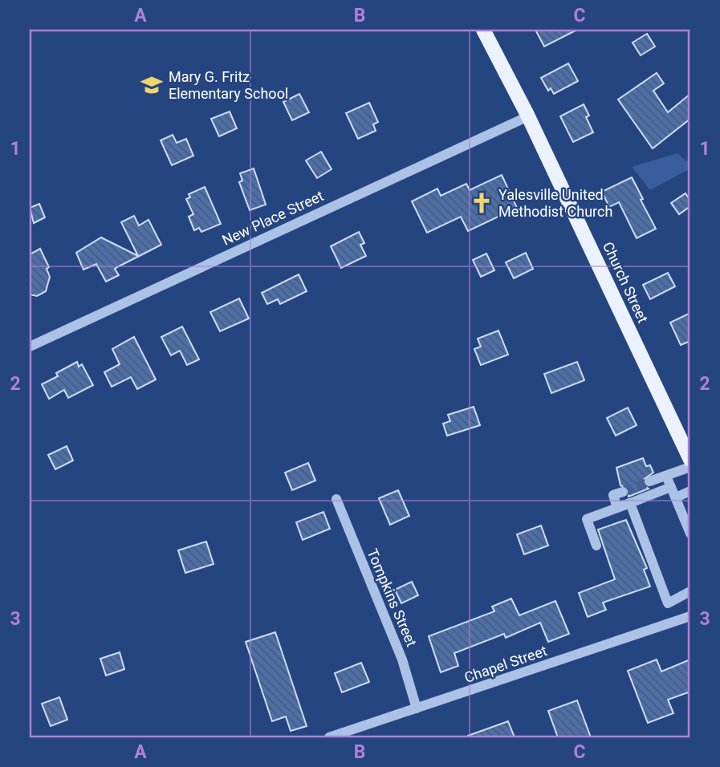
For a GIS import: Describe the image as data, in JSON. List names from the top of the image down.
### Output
{
  "streets": {
    "main road": ["Church Street"],
    "street": ["New Place Street", "Tompkins Street", "Chapel Street"]
  },
  "crossings": [
    ["New Place Street", "Church Street"],
    ["Tompkins Street", "Chapel Street"]
  ],
  "places": {
    "school or university": ["Mary G. Fritz Elementary School"],
    "church": ["Yalesville United Methodist Church"]
  },
  "grid": {
    "columns": ["A", "B", "C"],
    "rows": ["1", "2", "3"]
  }
}
